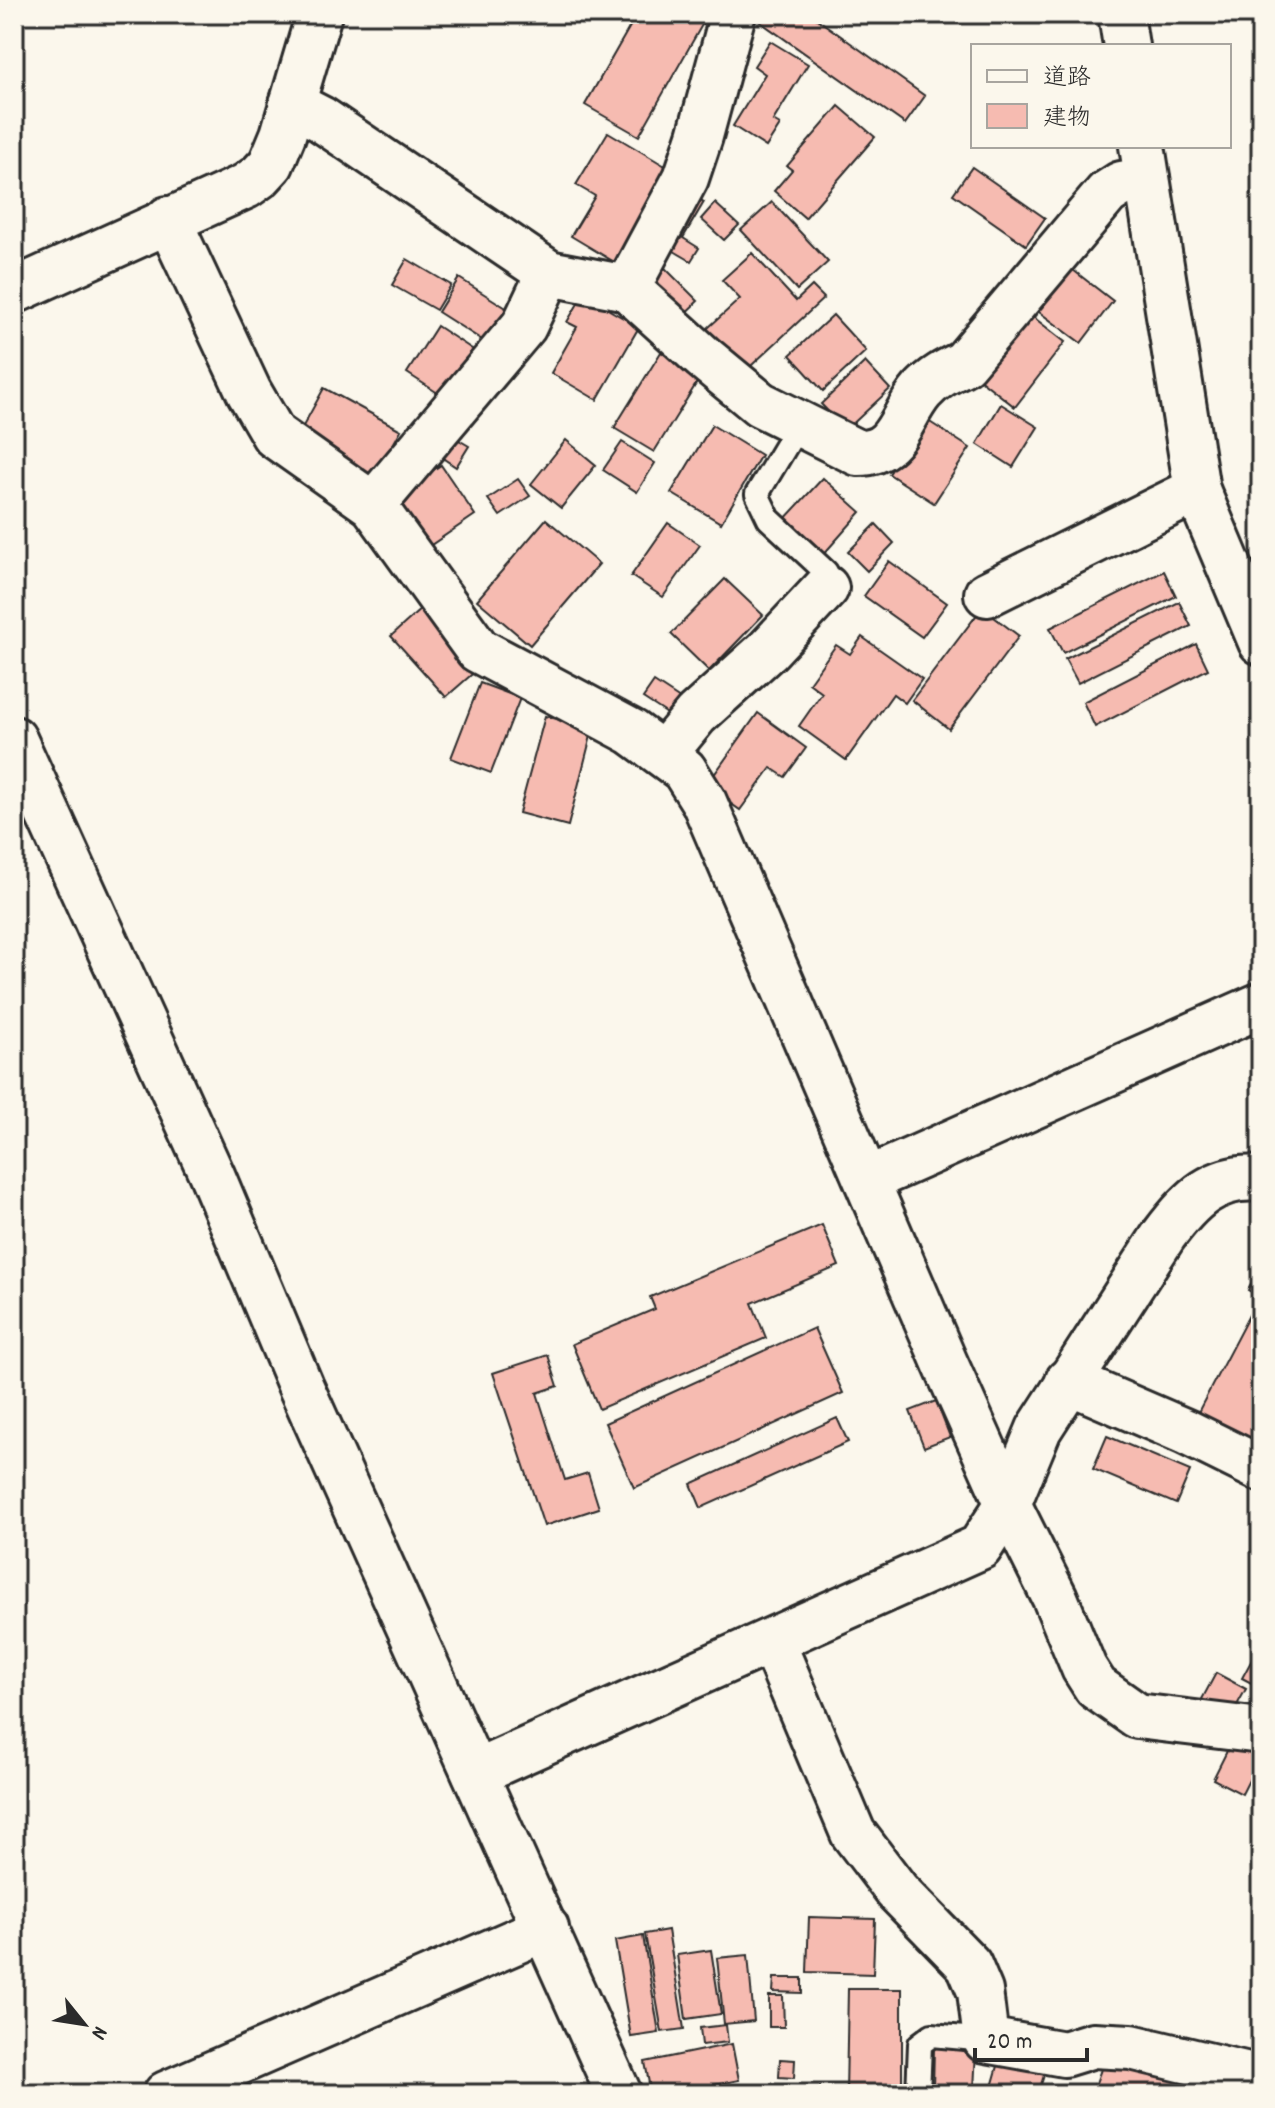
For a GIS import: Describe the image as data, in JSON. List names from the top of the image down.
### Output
{
  "legend": ["道路", "建物"],
  "scale_bar": "20 m",
  "north": "bottom right"
}
